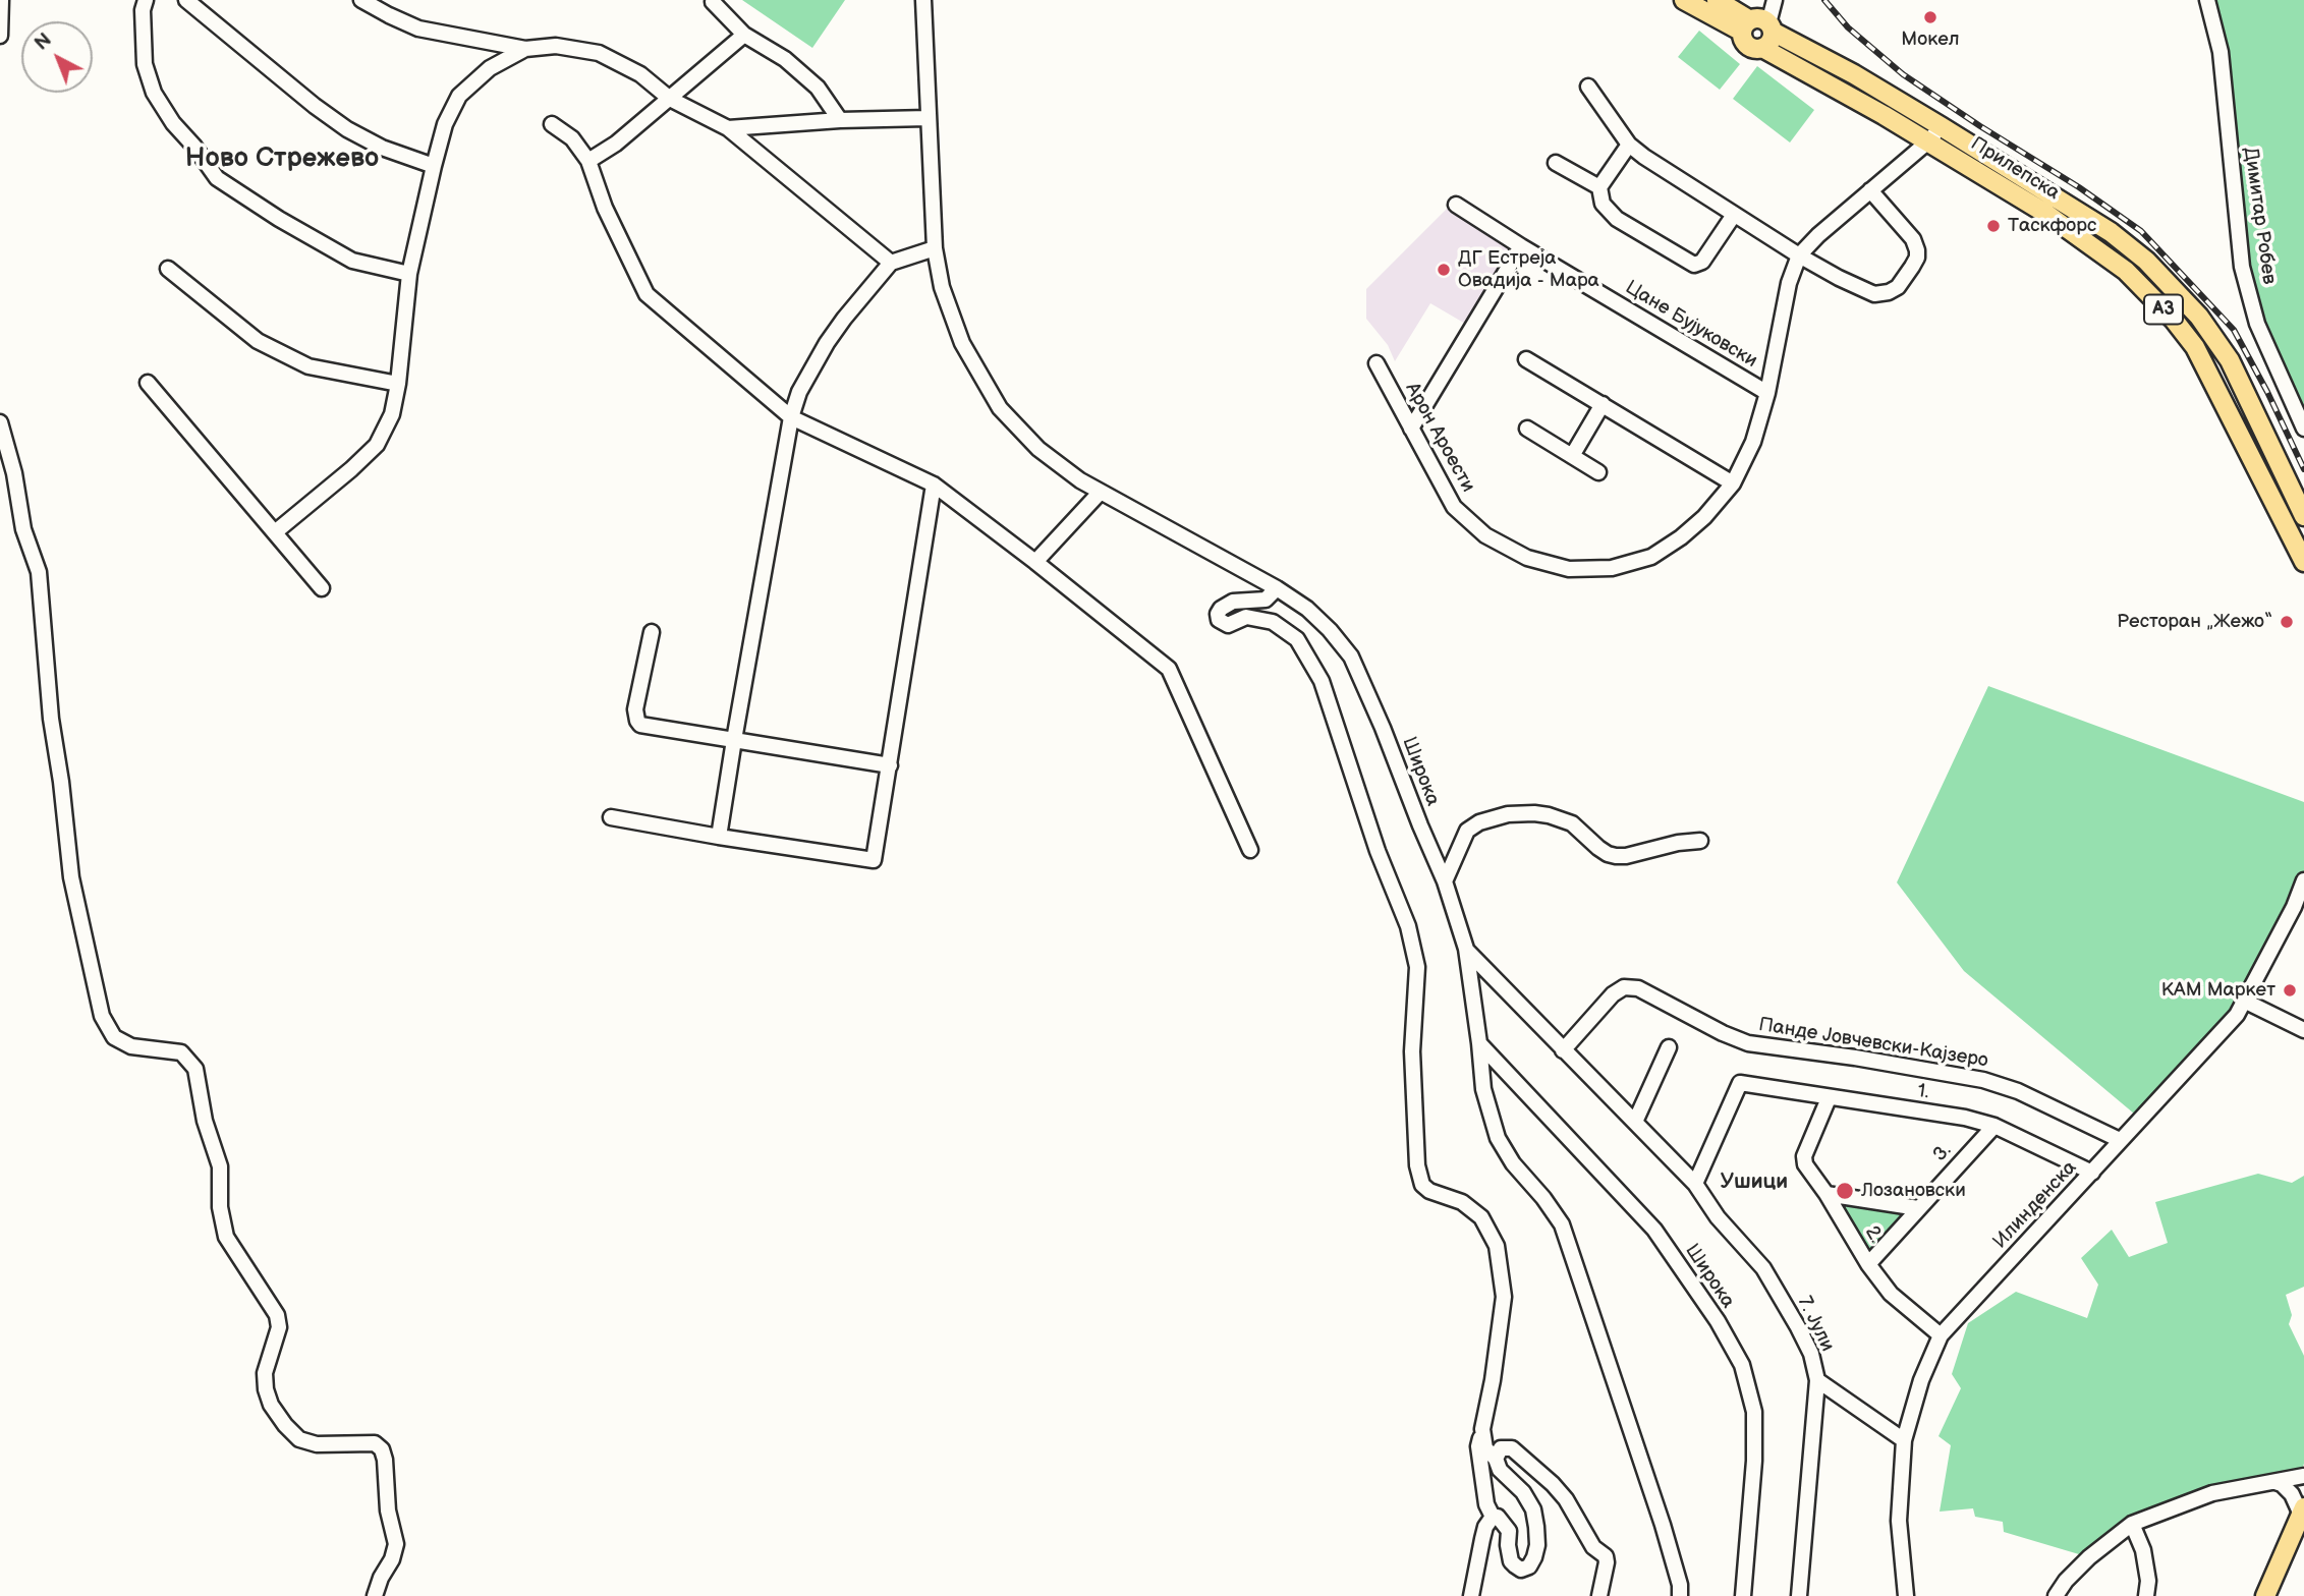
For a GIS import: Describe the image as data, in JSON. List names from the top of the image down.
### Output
{
  "streets": {
    "main road": ["Прилепска", "A3"],
    "street": [
      "Димитар Робев",
      "Цане Бујуковски",
      "Арон Ароести",
      "Широка",
      "Панде Јовчевски-Кајзеро",
      "1.",
      "3.",
      "Илинденска",
      "2.",
      "7. Јули"
    ]
  },
  "crossings": [
    ["Прилепска", "Арон Ароести"],
    ["Цане Бујуковски", "Арон Ароести"],
    ["Широка", "7. Јули"],
    ["Панде Јовчевски-Кајзеро", "Илинденска"],
    ["Панде Јовчевски-Кајзеро", "7. Јули"],
    ["1.", "3."],
    ["1.", "Илинденска"],
    ["1.", "2."],
    ["1.", "7. Јули"],
    ["3.", "2."],
    ["Илинденска", "2."]
  ],
  "districts": ["Ново Стрежево", "Ушици"],
  "places": [
    "Мокел",
    "Таскфорс",
    "ДГ Естреја Овадија - Мара",
    "Ресторан „Жежо“",
    "КАМ Маркет",
    "Лозановски"
  ],
  "north": "top left"
}
